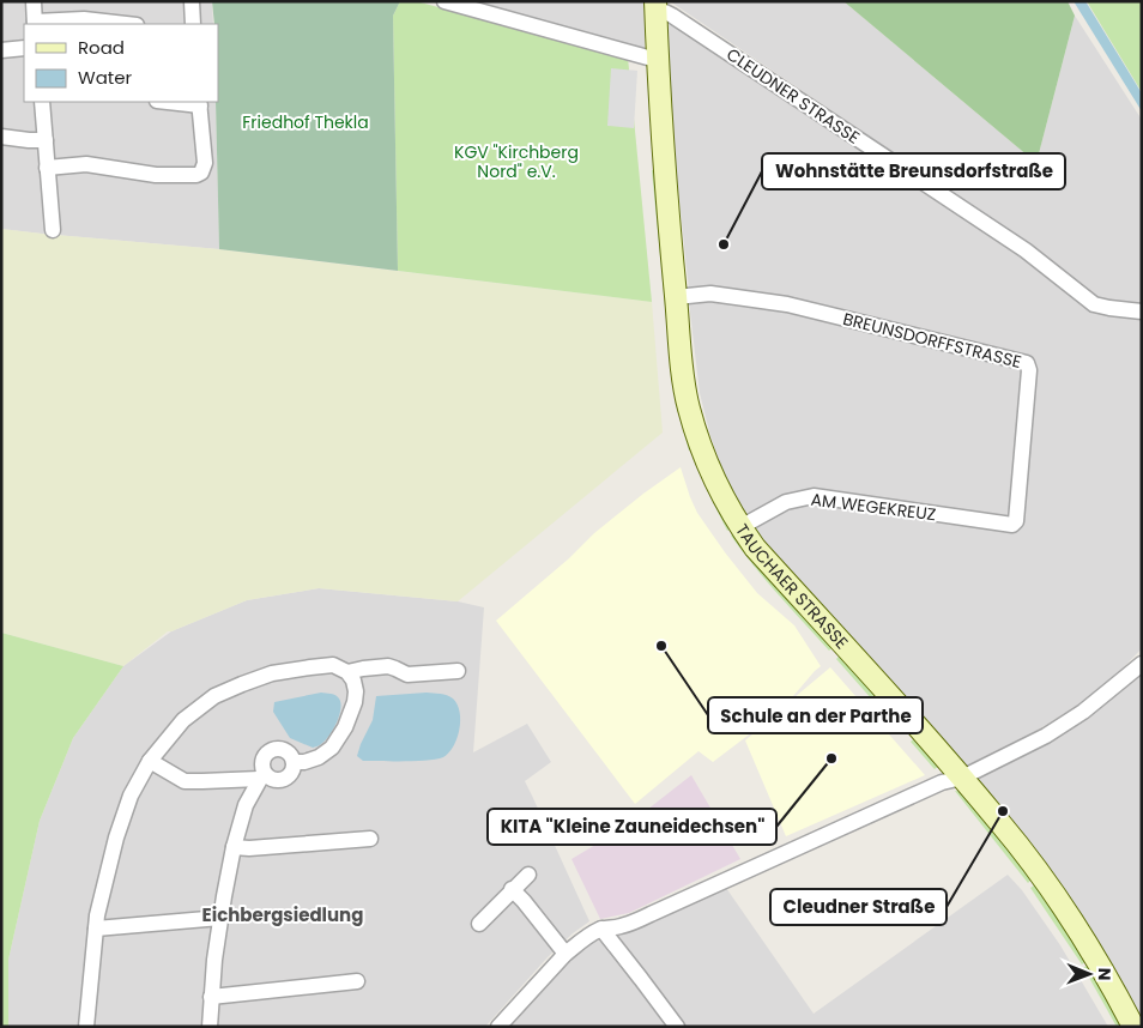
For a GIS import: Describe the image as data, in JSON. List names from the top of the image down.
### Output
{
  "streets": {
    "main road": ["TAUCHAER STRASSE"],
    "street": ["CLEUDNER STRASSE", "BREUNSDORFFSTRASSE", "AM WEGEKREUZ"]
  },
  "crossings": [
    ["CLEUDNER STRASSE", "TAUCHAER STRASSE"],
    ["BREUNSDORFFSTRASSE", "AM WEGEKREUZ"],
    ["BREUNSDORFFSTRASSE", "TAUCHAER STRASSE"],
    ["AM WEGEKREUZ", "TAUCHAER STRASSE"]
  ],
  "districts": ["Eichbergsiedlung"],
  "parks": ["Friedhof Thekla", "KGV \"Kirchberg Nord\" e.V."],
  "places": [
    "Wohnstätte Breunsdorfstraße",
    "Schule an der Parthe",
    "KITA \"Kleine Zauneidechsen\"",
    "Cleudner Straße"
  ],
  "legend": ["Road", "Water"],
  "north": "right"
}
